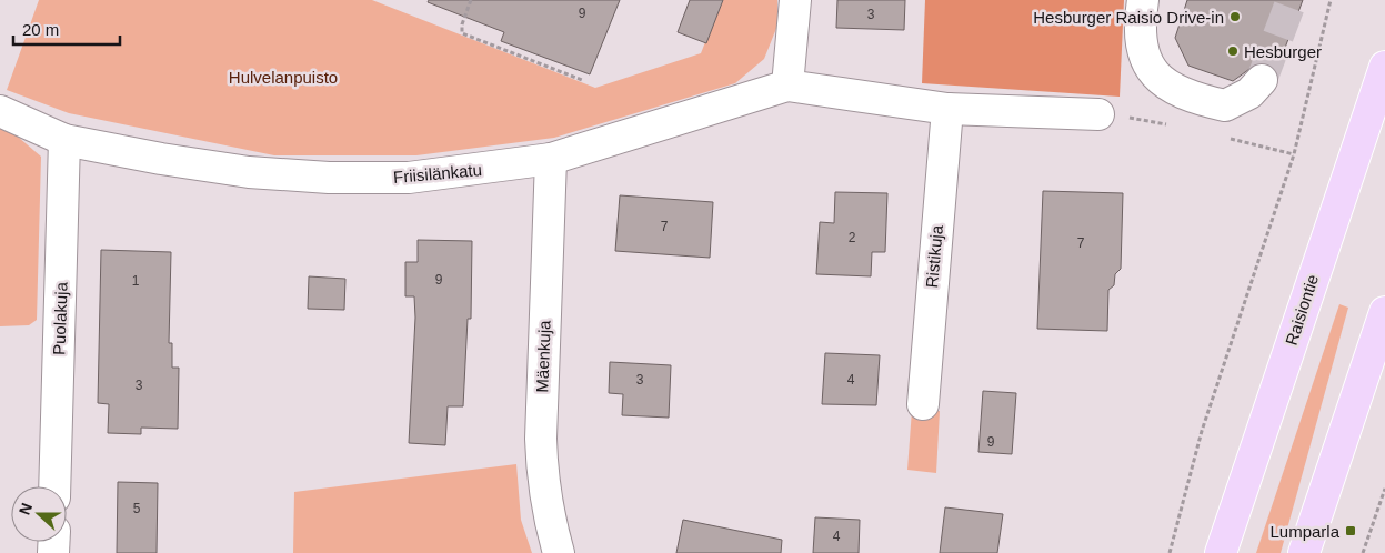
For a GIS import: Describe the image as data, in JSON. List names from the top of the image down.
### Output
{
  "streets": {
    "main road": ["Raisiontie"],
    "street": [
      "Friisilänkatu",
      "Ristikuja",
      "Puolakuja",
      "Mäenkuja"
    ]
  },
  "crossings": [
    ["Friisilänkatu", "Puolakuja"],
    ["Friisilänkatu", "Mäenkuja"]
  ],
  "parks": ["Hulvelanpuisto"],
  "places": {
    "other": ["Hesburger Raisio Drive-in", "Hesburger"],
    "transit": ["Lumparla"]
  },
  "house_numbers": [
    "9",
    "3",
    "7",
    "2",
    "7",
    "9",
    "1",
    "3",
    "4",
    "3",
    "9",
    "5",
    "4"
  ],
  "scale_bar": "20 m",
  "north": "left"
}
